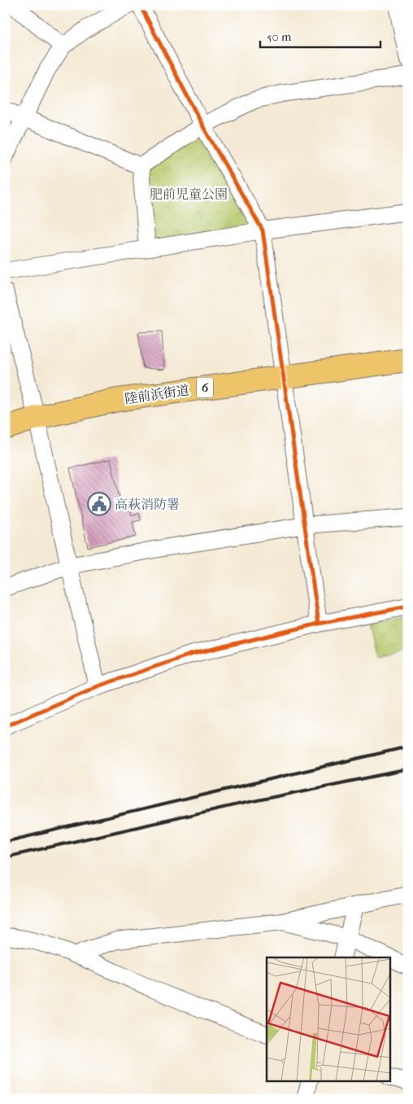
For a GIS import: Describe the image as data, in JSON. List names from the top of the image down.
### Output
{
  "streets": {
    "highway": ["6", "陸前浜街道"]
  },
  "parks": ["肥前児童公園"],
  "places": {
    "public building": ["高萩消防署"]
  },
  "scale_bar": "50 m"
}
